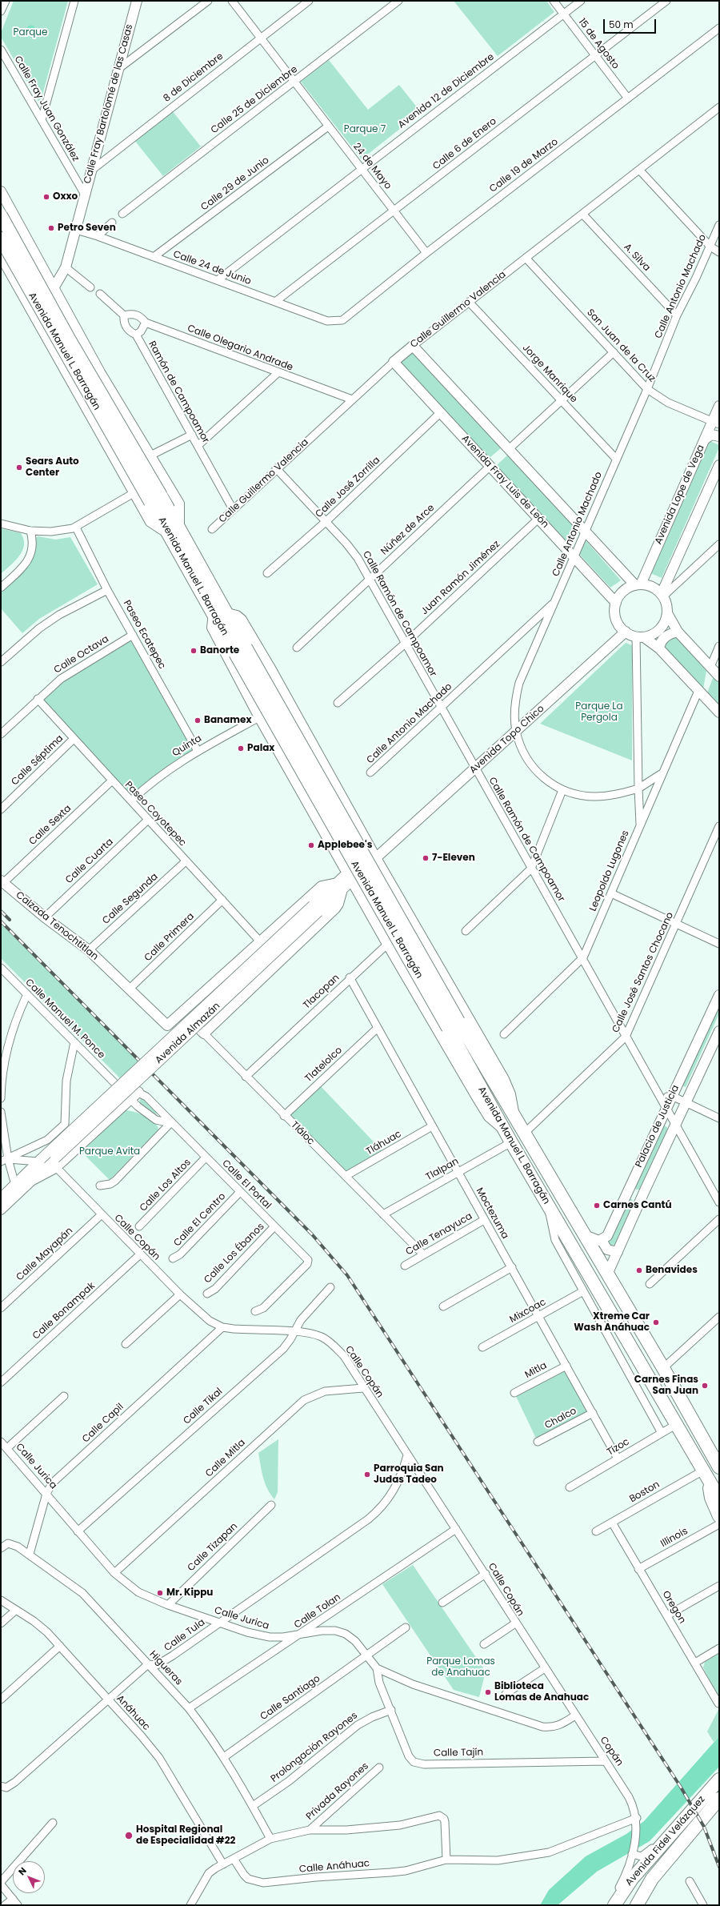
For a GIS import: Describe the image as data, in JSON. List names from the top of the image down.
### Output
{
  "streets": {
    "highway": ["Avenida Manuel L. Barragán", "Avenida Fidel Velázquez"],
    "street": [
      "15 de Agosto",
      "8 de Diciembre",
      "Avenida 12 de Diciembre",
      "Calle 25 de Diciembre",
      "Calle Fray Bartolomé de las Casas",
      "Calle Fray Juan González",
      "Calle 6 de Enero",
      "Calle 19 de Marzo",
      "24 de Mayo",
      "Calle 29 de Junio",
      "A. Silva",
      "Calle 24 de Junio",
      "Calle Antonio Machado",
      "Calle Guillermo Valencia",
      "San Juan de la Cruz",
      "Calle Olegario Andrade",
      "Jorge Manrique",
      "Ramón de Campoamor",
      "Avenida Fray Luis de León",
      "Calle José Zorrilla",
      "Avenida Lope de Vega",
      "Núñez de Arce",
      "Juan Ramón Jiménez",
      "Calle Ramón de Campoamor",
      "Paseo Ecatepec",
      "Calle Octava",
      "Avenida Topo Chico",
      "Quinta",
      "Calle Séptima",
      "Paseo Coyotepec",
      "Calle Sexta",
      "Calle Cuarta",
      "Leopoldo Lugones",
      "Calle Segunda",
      "Calzada Tenochtitlan",
      "Calle Primera",
      "Calle José Santos Chocano",
      "Tlacopan",
      "Calle Manuel M. Ponce",
      "Avenida Almazán",
      "Tlatelolco",
      "Palacio de Justicia",
      "Tláloc",
      "Tláhuac",
      "Tlalpan",
      "Calle El Portal",
      "Calle Los Altos",
      "Moctezuma",
      "Calle El Centro",
      "Calle Tenayuca",
      "Calle Copán",
      "Calle Los Ébanos",
      "Calle Mayapán",
      "Calle Bonampak",
      "Mixcoac",
      "Mitla",
      "Calle Tikal",
      "Chalco",
      "Calle Capil",
      "Tízoc",
      "Calle Mitla",
      "Calle Jurica",
      "Boston",
      "Illinois",
      "Calle Tizapan",
      "Oregon",
      "Calle Tolan",
      "Calle Tula",
      "Higueras",
      "Calle Santiago",
      "Anáhuac",
      "Prolongación Rayones",
      "Copán",
      "Calle Tajín",
      "Privada Rayones",
      "Calle Anáhuac"
    ]
  },
  "crossings": [
    ["15 de Agosto", "Avenida 12 de Diciembre"],
    ["15 de Agosto", "Calle 6 de Enero"],
    ["15 de Agosto", "Calle 19 de Marzo"],
    ["8 de Diciembre", "Calle Fray Bartolomé de las Casas"],
    ["8 de Diciembre", "24 de Mayo"],
    ["Avenida 12 de Diciembre", "24 de Mayo"],
    ["Avenida 12 de Diciembre", "Calle 24 de Junio"],
    ["Calle 25 de Diciembre", "24 de Mayo"],
    ["Calle Fray Bartolomé de las Casas", "Calle Fray Juan González"],
    ["Calle Fray Bartolomé de las Casas", "Calle 24 de Junio"],
    ["Calle 6 de Enero", "24 de Mayo"],
    ["Calle 6 de Enero", "Calle 24 de Junio"],
    ["Calle 19 de Marzo", "24 de Mayo"],
    ["Calle 19 de Marzo", "Calle 24 de Junio"],
    ["24 de Mayo", "Calle 29 de Junio"],
    ["Calle 29 de Junio", "Calle 24 de Junio"],
    ["A. Silva", "Calle Antonio Machado"],
    ["A. Silva", "Calle Guillermo Valencia"],
    ["Calle Antonio Machado", "San Juan de la Cruz"],
    ["Calle Antonio Machado", "Jorge Manrique"],
    ["Calle Antonio Machado", "Avenida Fray Luis de León"],
    ["Calle Antonio Machado", "Calle Ramón de Campoamor"],
    ["Calle Guillermo Valencia", "San Juan de la Cruz"],
    ["Calle Guillermo Valencia", "Calle Olegario Andrade"],
    ["Calle Guillermo Valencia", "Jorge Manrique"],
    ["Calle Guillermo Valencia", "Ramón de Campoamor"],
    ["Calle Guillermo Valencia", "Avenida Fray Luis de León"],
    ["Calle Guillermo Valencia", "Calle Ramón de Campoamor"],
    ["San Juan de la Cruz", "Avenida Lope de Vega"],
    ["Calle Olegario Andrade", "Ramón de Campoamor"],
    ["Avenida Manuel L. Barragán", "Calle José Santos Chocano"],
    ["Avenida Manuel L. Barragán", "Palacio de Justicia"],
    ["Avenida Manuel L. Barragán", "Tlalpan"],
    ["Avenida Manuel L. Barragán", "Tízoc"],
    ["Avenida Manuel L. Barragán", "Boston"],
    ["Avenida Fray Luis de León", "Calle José Zorrilla"],
    ["Avenida Fray Luis de León", "Avenida Lope de Vega"],
    ["Avenida Fray Luis de León", "Núñez de Arce"],
    ["Avenida Fray Luis de León", "Juan Ramón Jiménez"],
    ["Avenida Fray Luis de León", "Avenida Topo Chico"],
    ["Calle José Zorrilla", "Calle Ramón de Campoamor"],
    ["Avenida Lope de Vega", "Avenida Topo Chico"],
    ["Núñez de Arce", "Calle Ramón de Campoamor"],
    ["Juan Ramón Jiménez", "Calle Ramón de Campoamor"],
    ["Calle Ramón de Campoamor", "Avenida Topo Chico"],
    ["Calle Ramón de Campoamor", "Leopoldo Lugones"],
    ["Calle Ramón de Campoamor", "Calle José Santos Chocano"],
    ["Calle Ramón de Campoamor", "Palacio de Justicia"],
    ["Paseo Ecatepec", "Calle Octava"],
    ["Paseo Ecatepec", "Quinta"],
    ["Calle Octava", "Paseo Coyotepec"],
    ["Avenida Topo Chico", "Avenida Almazán"],
    ["Quinta", "Paseo Coyotepec"],
    ["Calle Séptima", "Paseo Coyotepec"],
    ["Paseo Coyotepec", "Calle Sexta"],
    ["Paseo Coyotepec", "Calle Cuarta"],
    ["Paseo Coyotepec", "Calle Segunda"],
    ["Paseo Coyotepec", "Calle Primera"],
    ["Calle Sexta", "Calzada Tenochtitlan"],
    ["Calle Cuarta", "Calzada Tenochtitlan"],
    ["Calle Segunda", "Calzada Tenochtitlan"],
    ["Calzada Tenochtitlan", "Calle Primera"],
    ["Calzada Tenochtitlan", "Tláloc"],
    ["Tlacopan", "Tláloc"],
    ["Tlacopan", "Moctezuma"],
    ["Calle Manuel M. Ponce", "Calle El Portal"],
    ["Avenida Almazán", "Calle Copán"],
    ["Tlatelolco", "Tláloc"],
    ["Tlatelolco", "Moctezuma"],
    ["Tláloc", "Tláhuac"],
    ["Tláloc", "Tlalpan"],
    ["Tláloc", "Calle Tenayuca"],
    ["Tláhuac", "Moctezuma"],
    ["Tlalpan", "Moctezuma"],
    ["Calle El Portal", "Calle Los Altos"],
    ["Calle El Portal", "Calle El Centro"],
    ["Calle El Portal", "Calle Los Ébanos"],
    ["Moctezuma", "Calle Tenayuca"],
    ["Moctezuma", "Mixcoac"],
    ["Moctezuma", "Mitla"],
    ["Moctezuma", "Chalco"],
    ["Moctezuma", "Tízoc"],
    ["Calle Copán", "Calle Mayapán"],
    ["Calle Copán", "Calle Bonampak"],
    ["Calle Copán", "Calle Tikal"],
    ["Calle Copán", "Calle Capil"],
    ["Calle Copán", "Calle Mitla"],
    ["Calle Copán", "Calle Tolan"],
    ["Calle Copán", "Calle Tula"],
    ["Calle Copán", "Copán"],
    ["Calle Tikal", "Calle Jurica"],
    ["Calle Capil", "Calle Jurica"],
    ["Calle Capil", "Higueras"],
    ["Calle Mitla", "Calle Jurica"],
    ["Calle Jurica", "Calle Tizapan"],
    ["Calle Jurica", "Calle Tolan"],
    ["Calle Jurica", "Calle Tula"],
    ["Calle Jurica", "Calle Santiago"],
    ["Calle Jurica", "Copán"],
    ["Calle Jurica", "Calle Tajín"],
    ["Boston", "Oregon"],
    ["Illinois", "Oregon"],
    ["Calle Tolan", "Higueras"],
    ["Calle Tula", "Higueras"],
    ["Higueras", "Calle Santiago"],
    ["Higueras", "Prolongación Rayones"],
    ["Prolongación Rayones", "Calle Tajín"],
    ["Copán", "Calle Tajín"],
    ["Copán", "Calle Anáhuac"]
  ],
  "parks": [
    "Parque",
    "Parque 7",
    "Parque La Pergola",
    "Parque Avita",
    "Parque Lomas de Anahuac"
  ],
  "places": [
    "Oxxo",
    "Petro Seven",
    "Sears Auto Center",
    "Banorte",
    "Banamex",
    "Palax",
    "Applebee's",
    "7-Eleven",
    "Carnes Cantú",
    "Benavides",
    "Xtreme Car Wash Anáhuac",
    "Carnes Finas San Juan",
    "Parroquia San Judas Tadeo",
    "Mr. Kippu",
    "Biblioteca Lomas de Anahuac",
    "Hospital Regional de Especialidad #22"
  ],
  "scale_bar": "50 m",
  "north": "top left"
}
